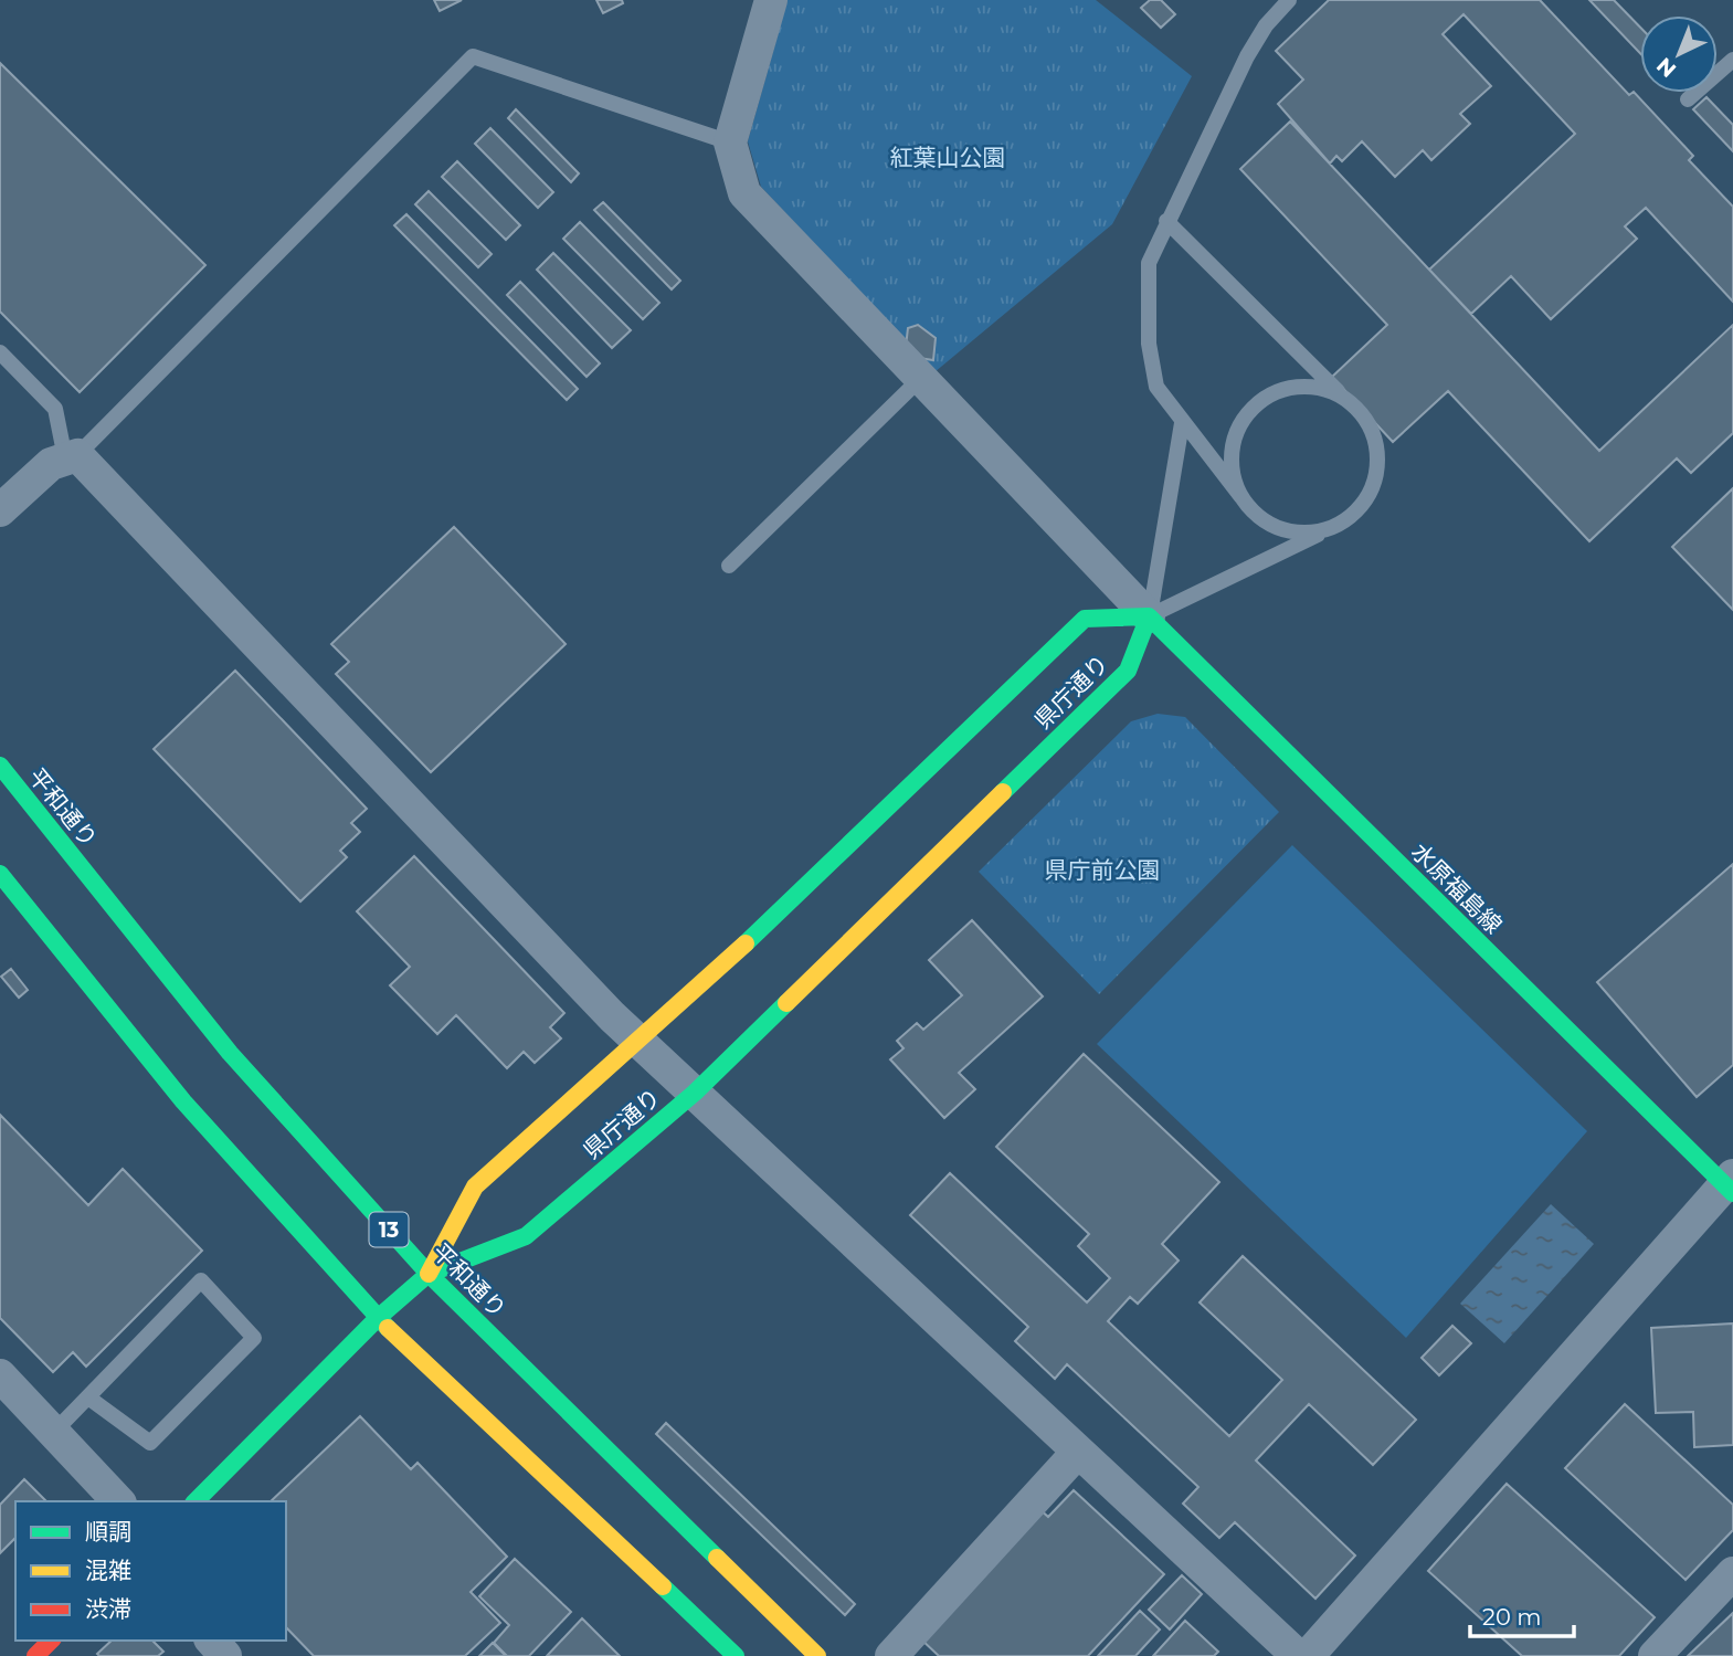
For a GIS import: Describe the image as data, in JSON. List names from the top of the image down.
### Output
{
  "streets": {
    "main road": [
      "県庁通り",
      "平和通り",
      "水原福島線",
      "13"
    ]
  },
  "crossings": [
    ["県庁通り", "平和通り"],
    ["県庁通り", "水原福島線"]
  ],
  "parks": ["紅葉山公園", "県庁前公園"],
  "legend": ["順調", "混雑", "渋滞"],
  "scale_bar": "20 m",
  "north": "bottom left"
}
